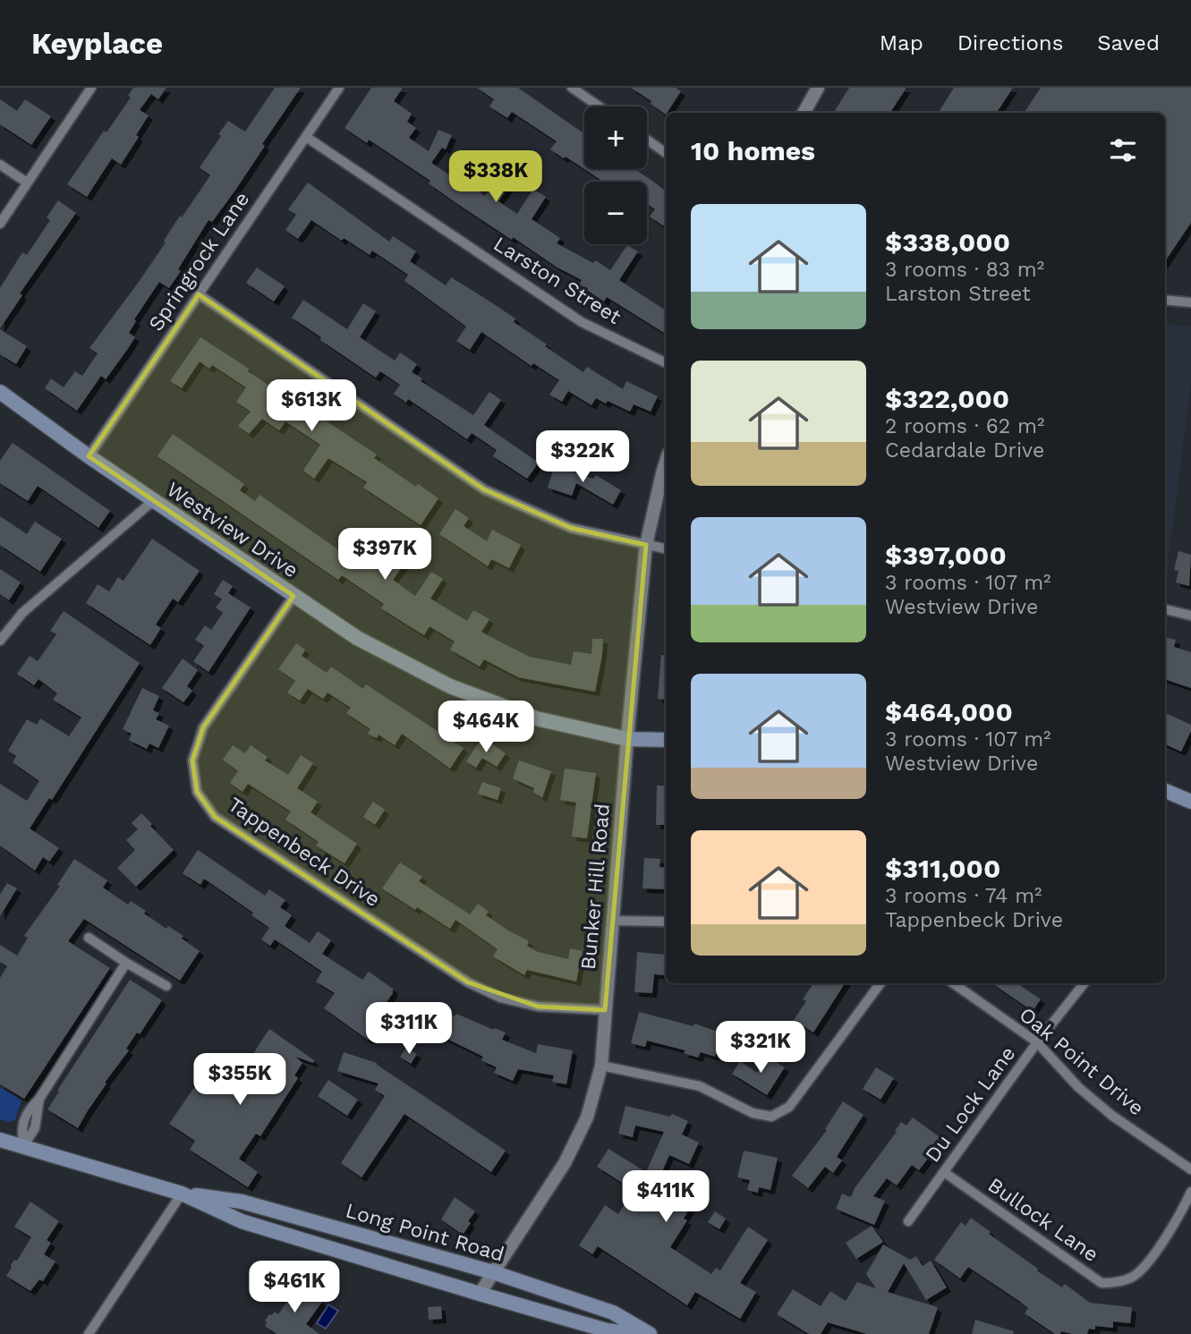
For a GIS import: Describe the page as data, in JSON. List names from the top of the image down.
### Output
{
  "streets": {
    "main road": ["Westview Drive", "Long Point Road"],
    "street": [
      "Springrock Lane",
      "Larston Street",
      "Tappenbeck Drive",
      "Bunker Hill Road",
      "Oak Point Drive",
      "Du Lock Lane",
      "Bullock Lane"
    ]
  },
  "crossings": [
    ["Springrock Lane", "Larston Street"],
    ["Springrock Lane", "Westview Drive"],
    ["Westview Drive", "Tappenbeck Drive"],
    ["Westview Drive", "Bunker Hill Road"],
    ["Tappenbeck Drive", "Bunker Hill Road"],
    ["Bunker Hill Road", "Long Point Road"],
    ["Oak Point Drive", "Du Lock Lane"],
    ["Du Lock Lane", "Bullock Lane"]
  ],
  "page": {
    "header": "Keyplace",
    "nav": ["Map", "Directions", "Saved"],
    "map_buttons": ["+", "−"],
    "heading": "10 homes",
    "price": [
      "$338K",
      "$613K",
      "$322K",
      "$397K",
      "$464K",
      "$311K",
      "$321K",
      "$355K",
      "$411K",
      "$461K"
    ],
    "list": [
      {
        "name": "$338,000",
        "note": "3 rooms · 83 m² · Larston Street"
      },
      {
        "name": "$322,000",
        "note": "2 rooms · 62 m² · Cedardale Drive"
      },
      {
        "name": "$397,000",
        "note": "3 rooms · 107 m² · Westview Drive"
      },
      {
        "name": "$464,000",
        "note": "3 rooms · 107 m² · Westview Drive"
      },
      {
        "name": "$311,000",
        "note": "3 rooms · 74 m² · Tappenbeck Drive"
      }
    ]
  }
}
